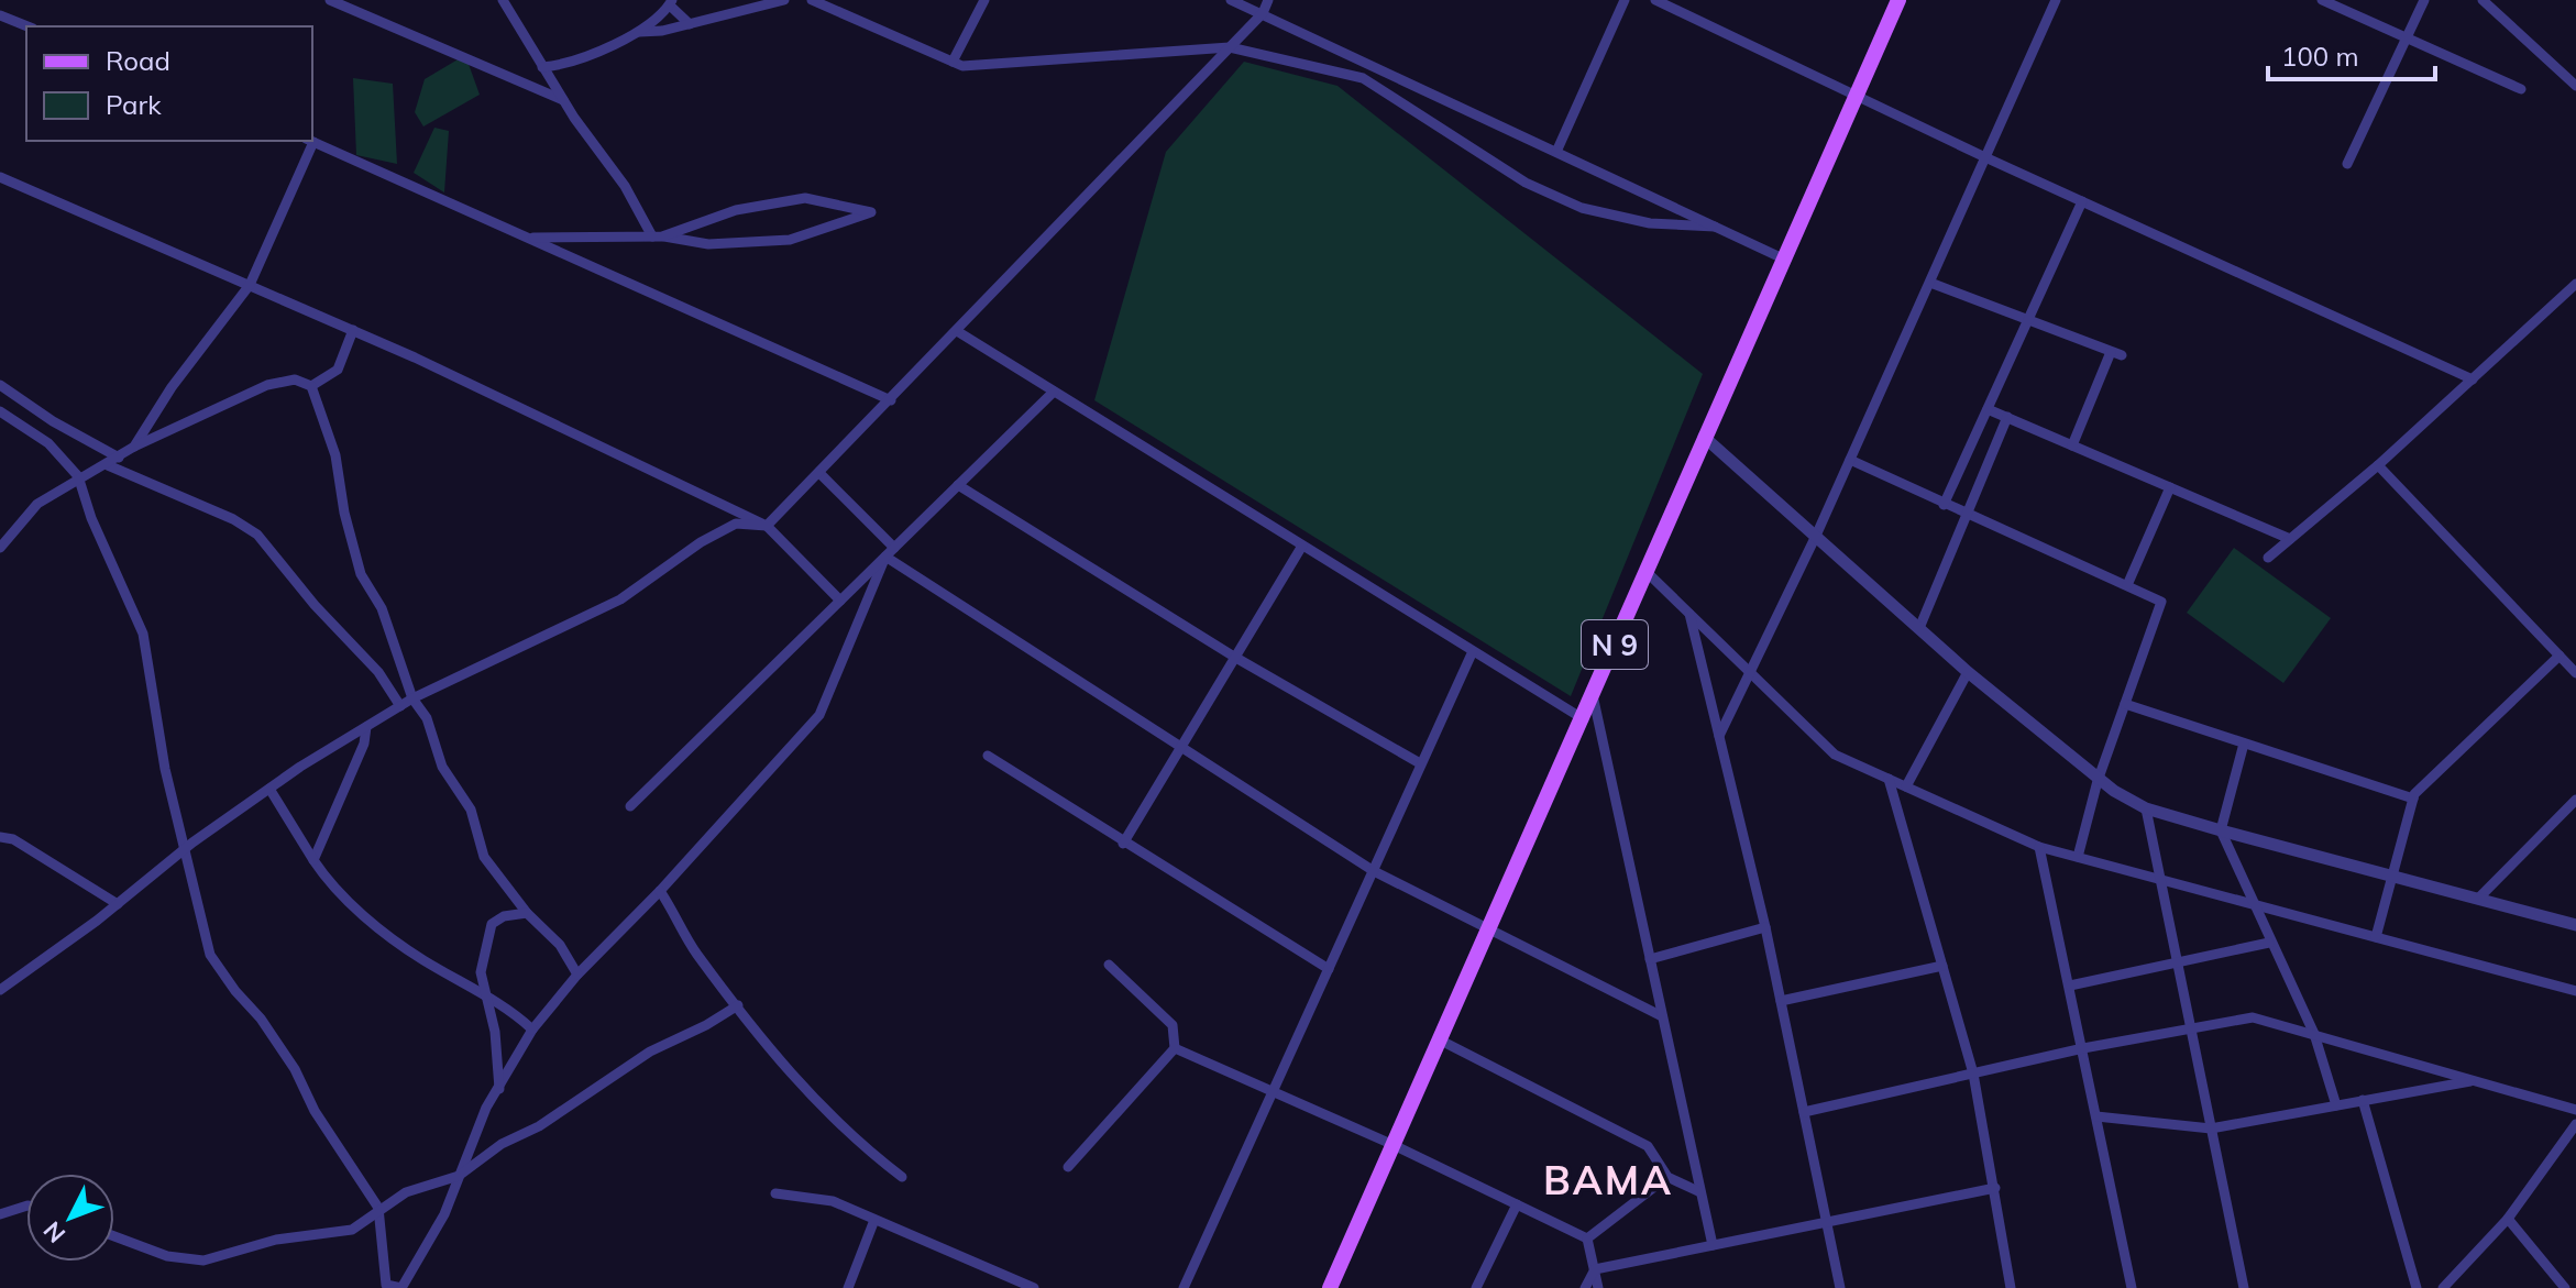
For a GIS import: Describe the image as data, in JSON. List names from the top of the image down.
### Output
{
  "streets": {
    "main road": ["N 9"]
  },
  "districts": ["BAMA"],
  "legend": ["Road", "Park"],
  "scale_bar": "100 m",
  "north": "bottom left"
}
